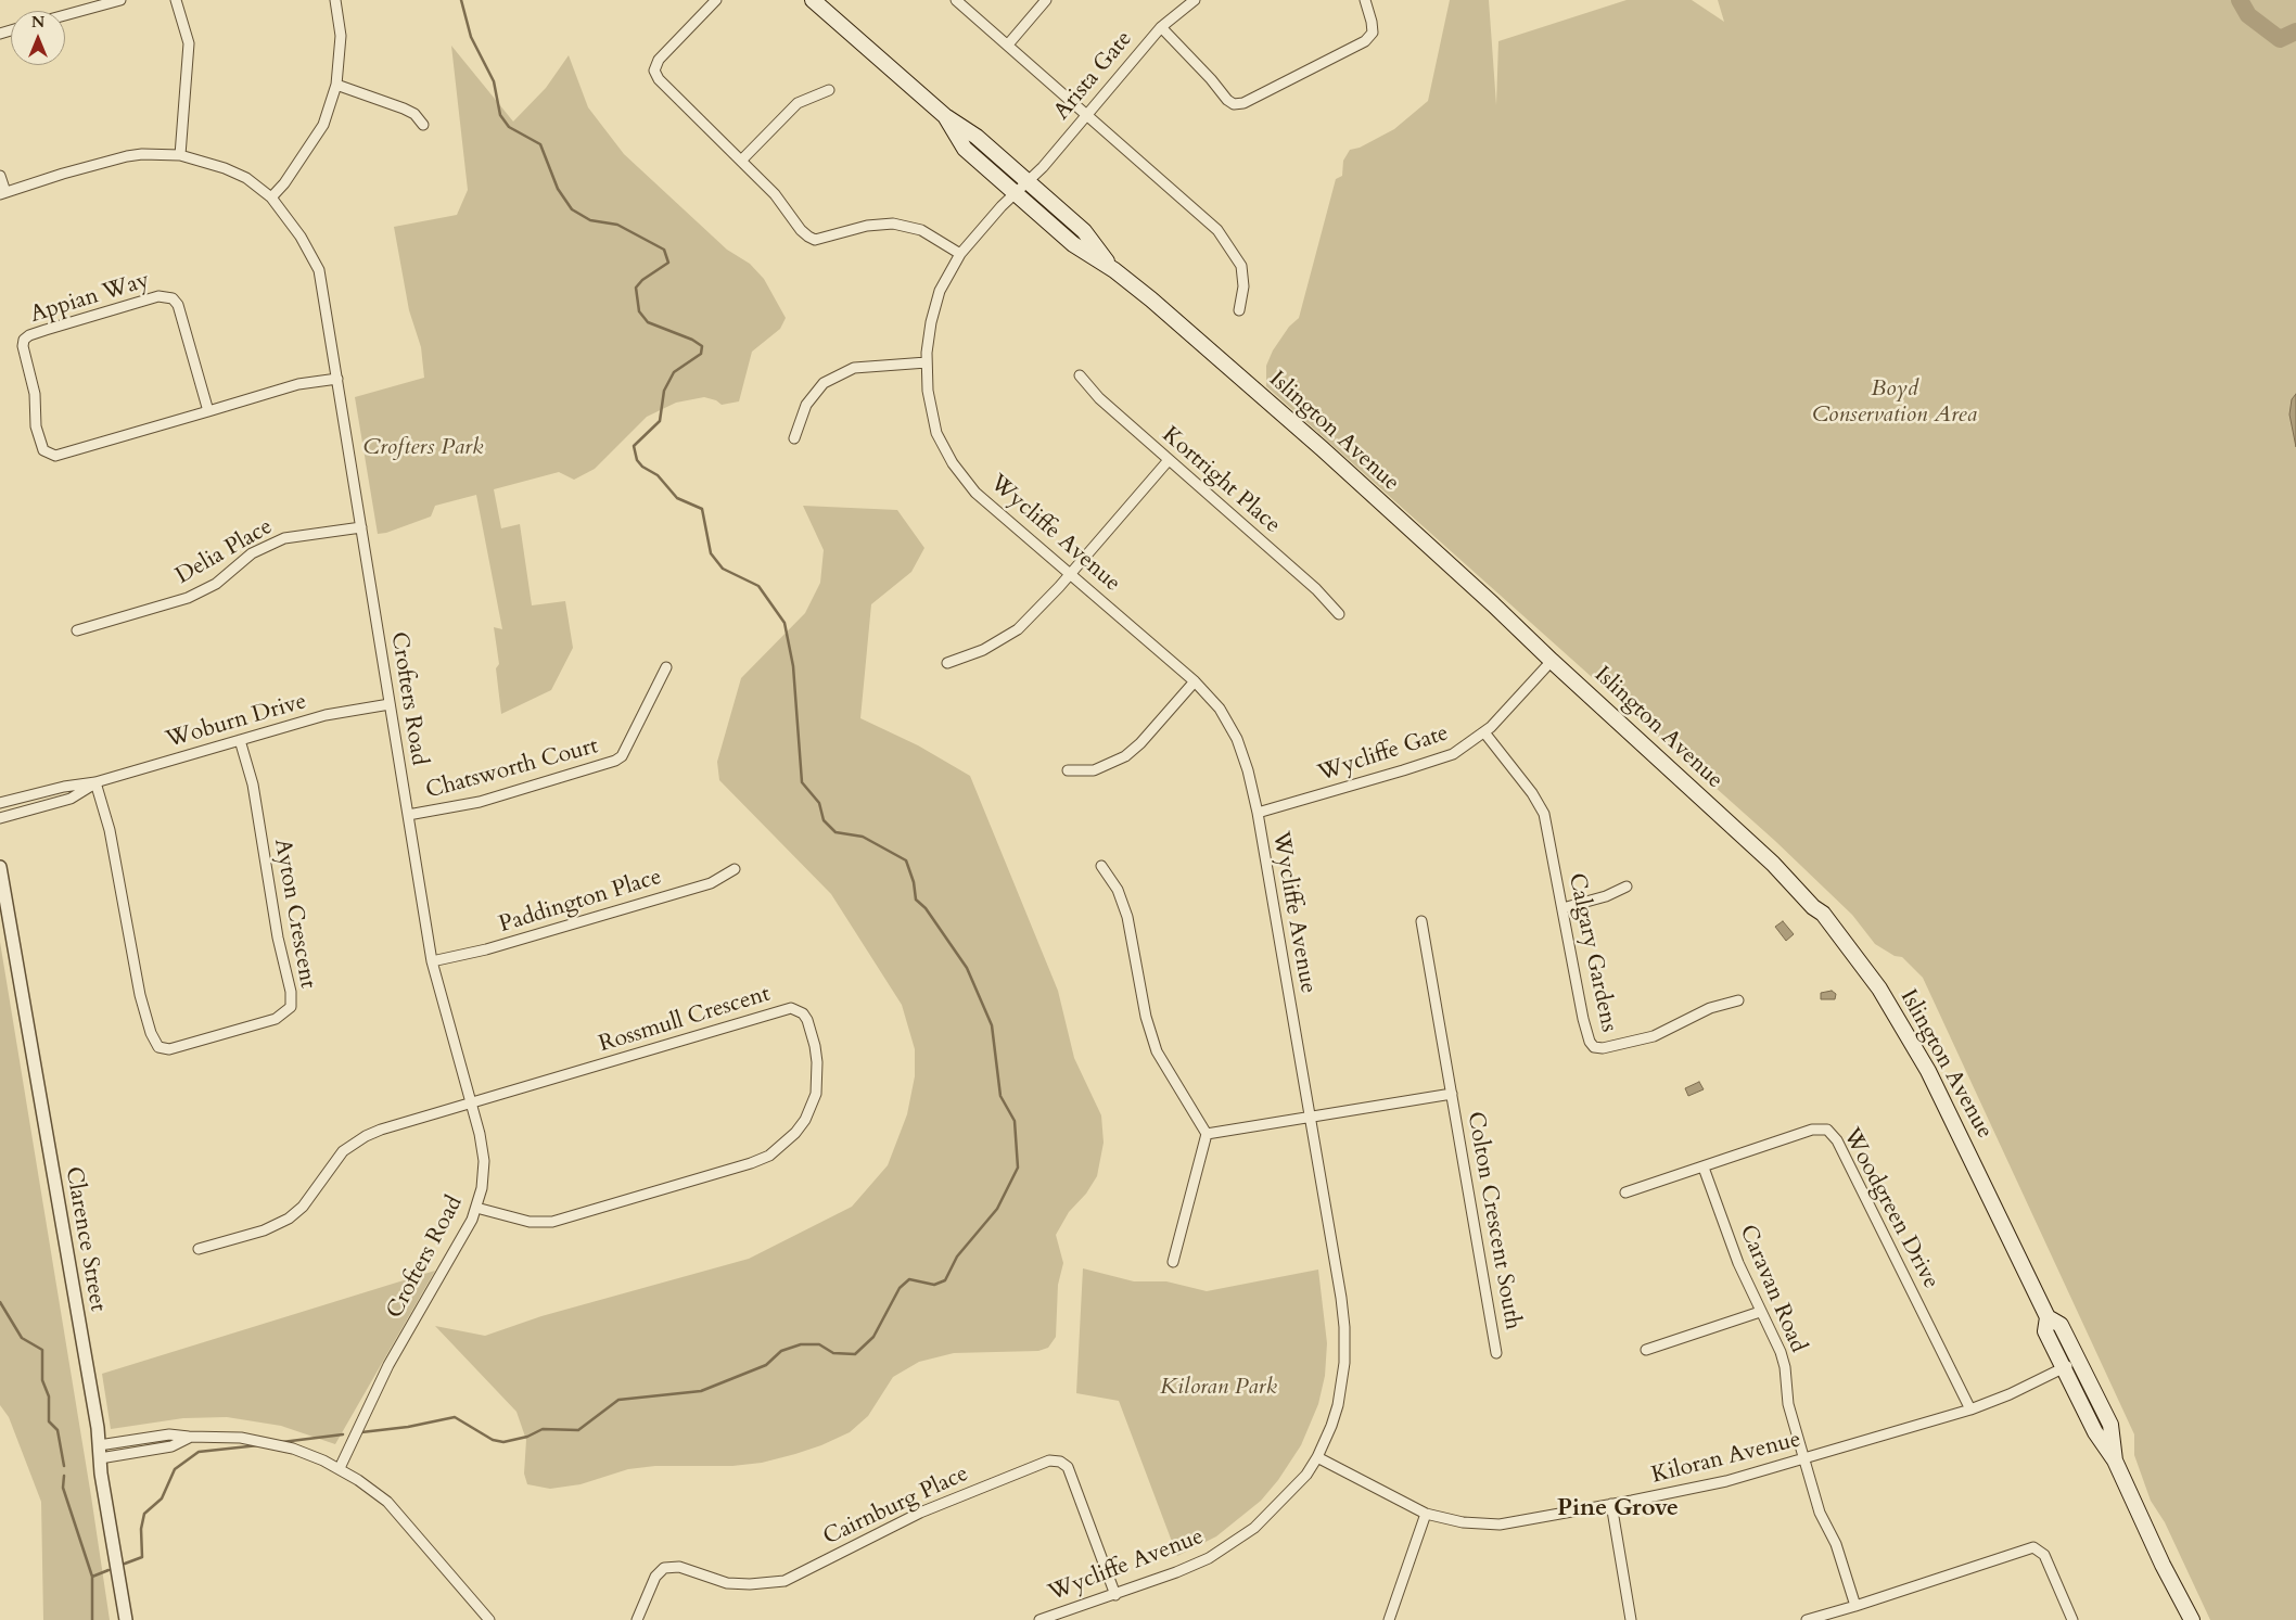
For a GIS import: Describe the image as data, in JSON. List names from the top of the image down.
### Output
{
  "streets": {
    "main road": ["Islington Avenue"],
    "street": [
      "Arista Gate",
      "Appian Way",
      "Kortright Place",
      "Wycliffe Avenue",
      "Delia Place",
      "Crofters Road",
      "Woburn Drive",
      "Wycliffe Gate",
      "Chatsworth Court",
      "Paddington Place",
      "Ayton Crescent",
      "Calgary Gardens",
      "Rossmull Crescent",
      "Woodgreen Drive",
      "Colton Crescent South",
      "Clarence Street",
      "Caravan Road",
      "Kiloran Avenue",
      "Cairnburg Place"
    ]
  },
  "crossings": [
    ["Arista Gate", "Islington Avenue"],
    ["Arista Gate", "Wycliffe Avenue"],
    ["Appian Way", "Crofters Road"],
    ["Islington Avenue", "Wycliffe Avenue"],
    ["Islington Avenue", "Wycliffe Gate"],
    ["Islington Avenue", "Kiloran Avenue"],
    ["Wycliffe Avenue", "Wycliffe Gate"],
    ["Wycliffe Avenue", "Kiloran Avenue"],
    ["Wycliffe Avenue", "Cairnburg Place"],
    ["Delia Place", "Crofters Road"],
    ["Crofters Road", "Woburn Drive"],
    ["Crofters Road", "Chatsworth Court"],
    ["Crofters Road", "Paddington Place"],
    ["Crofters Road", "Rossmull Crescent"],
    ["Woburn Drive", "Ayton Crescent"],
    ["Wycliffe Gate", "Calgary Gardens"],
    ["Woodgreen Drive", "Caravan Road"],
    ["Woodgreen Drive", "Kiloran Avenue"],
    ["Caravan Road", "Kiloran Avenue"]
  ],
  "districts": ["Pine Grove"],
  "parks": ["Boyd Conservation Area", "Crofters Park", "Kiloran Park"],
  "north": "top"
}
